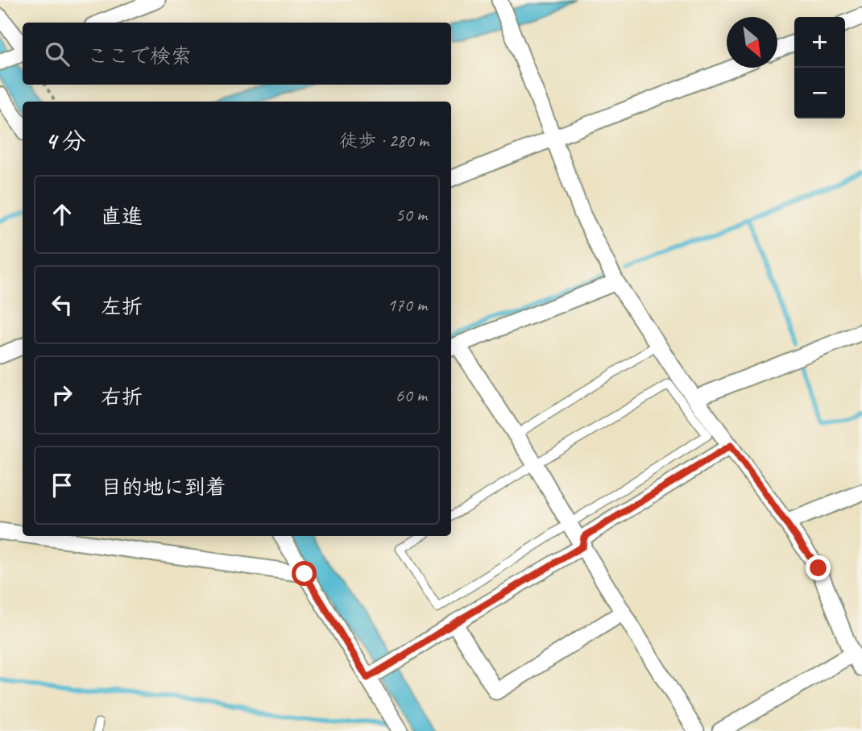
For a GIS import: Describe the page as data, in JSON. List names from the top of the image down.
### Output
{
  "north": "bottom right",
  "page": {
    "map_buttons": ["+", "−"],
    "search": "ここで検索",
    "heading": ["4 分", "徒歩 · 280 m"],
    "list": [
      ["直進", "50 m"],
      ["左折", "170 m"],
      ["右折", "60 m"],
      "目的地に到着"
    ]
  }
}
